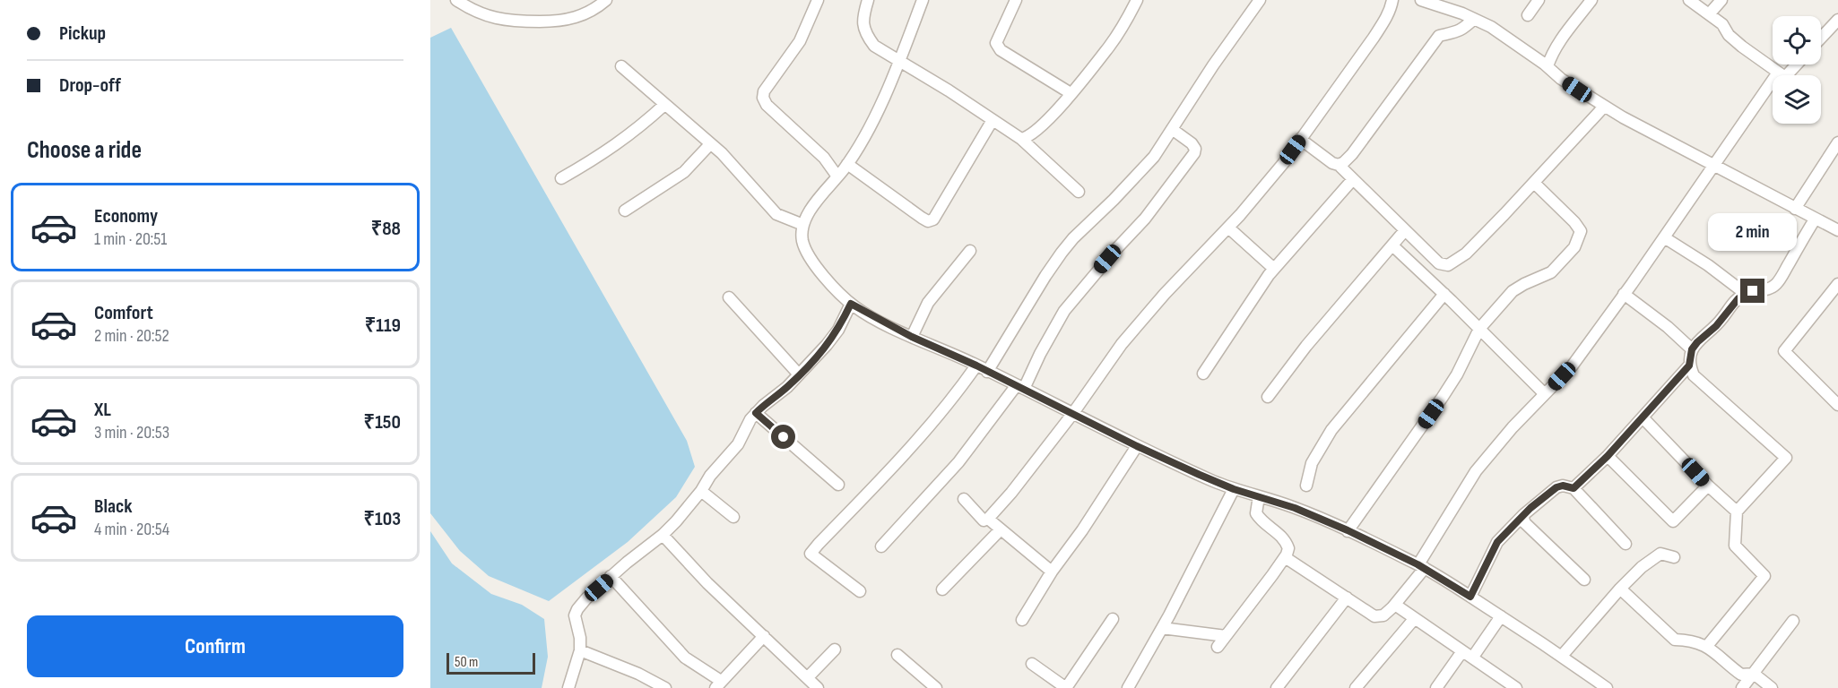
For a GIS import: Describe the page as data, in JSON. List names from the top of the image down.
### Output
{
  "scale_bar": "50 m",
  "page": {
    "banner": ["Pickup", "Drop-off"],
    "heading": "Choose a ride",
    "list": [
      {
        "name": "Economy",
        "note": "1 min · 20:51",
        "value": "₹88"
      },
      {
        "name": "Comfort",
        "note": "2 min · 20:52",
        "value": "₹119"
      },
      {
        "name": "XL",
        "note": "3 min · 20:53",
        "value": "₹150"
      },
      {
        "name": "Black",
        "note": "4 min · 20:54",
        "value": "₹103"
      }
    ],
    "bubble": "2 min",
    "buttons": "Confirm",
    "scale": "50 m"
  }
}
